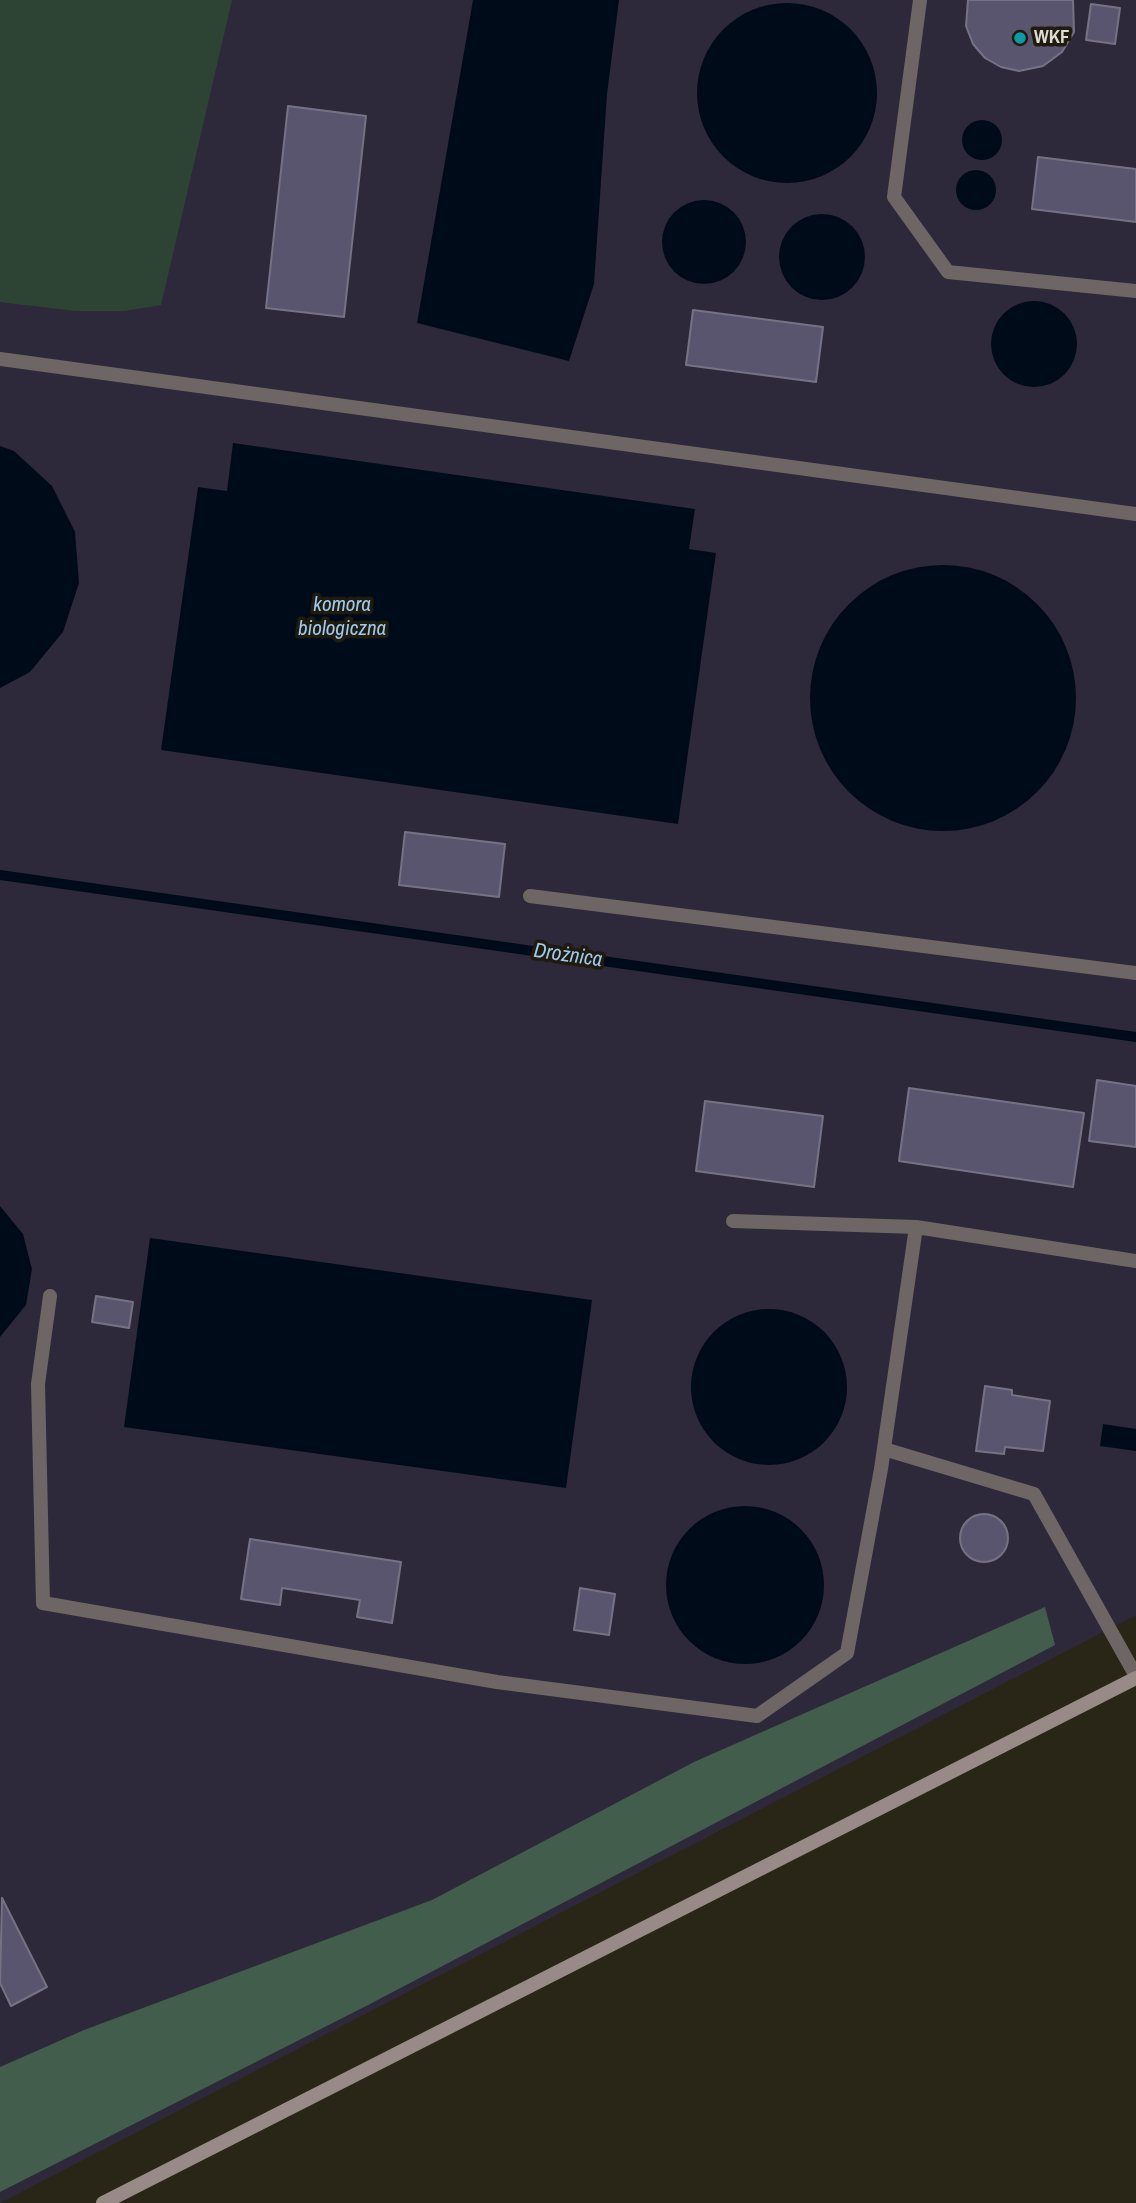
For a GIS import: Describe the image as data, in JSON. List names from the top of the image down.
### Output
{
  "water": ["komora biologiczna", "Drożnica"],
  "places": ["WKF"]
}
